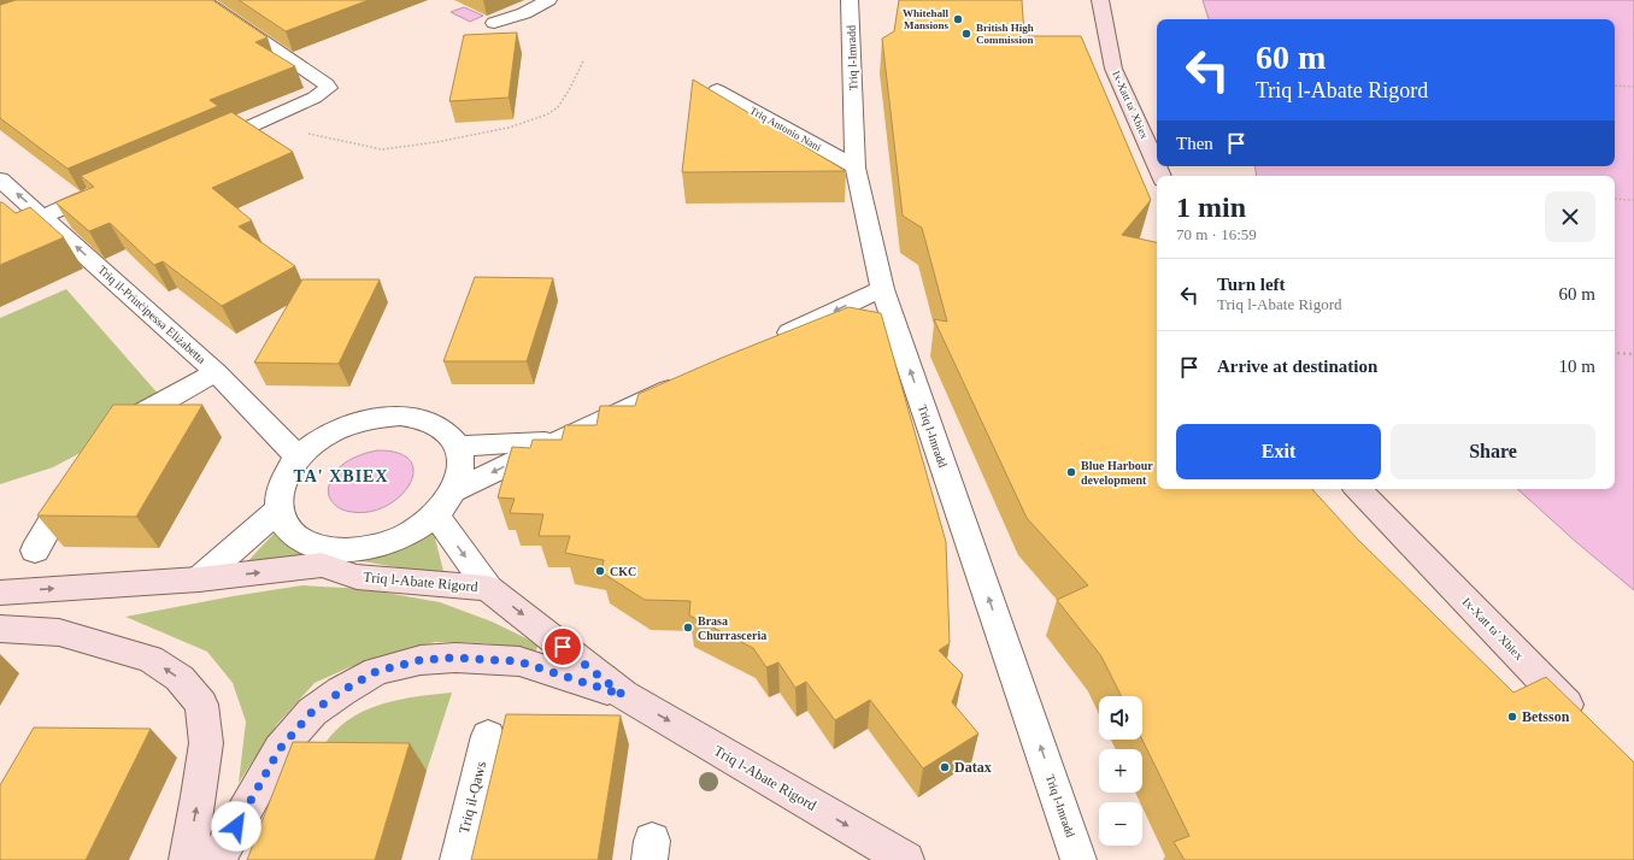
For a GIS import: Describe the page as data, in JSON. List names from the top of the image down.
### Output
{
  "streets": {
    "main road": ["Ix-Xatt ta' Xbiex", "Triq l-Abate Rigord"],
    "street": [
      "Triq l-Imradd",
      "Triq Antonio Nani",
      "Triq il-Prinċipessa Eliżabetta",
      "Triq il-Qaws"
    ]
  },
  "crossings": [
    ["Triq l-Imradd", "Triq Antonio Nani"]
  ],
  "one_way": ["Triq l-Imradd", "Triq il-Prinċipessa Eliżabetta", "Triq l-Abate Rigord"],
  "districts": ["TA' XBIEX"],
  "places": [
    "Whitehall Mansions",
    "British High Commission",
    "Blue Harbour development",
    "CKC",
    "Brasa Churrasceria",
    "Betsson",
    "Datax"
  ],
  "page": {
    "turn": ["60 m", "Triq l-Abate Rigord"],
    "then": "Then",
    "heading": ["1 min", "70 m · 16:59"],
    "list": [
      {
        "name": "Turn left",
        "note": "Triq l-Abate Rigord",
        "value": "60 m"
      },
      {
        "name": "Arrive at destination",
        "value": "10 m"
      }
    ],
    "buttons": ["Exit", "Share"],
    "map_buttons": ["+", "−"]
  }
}
